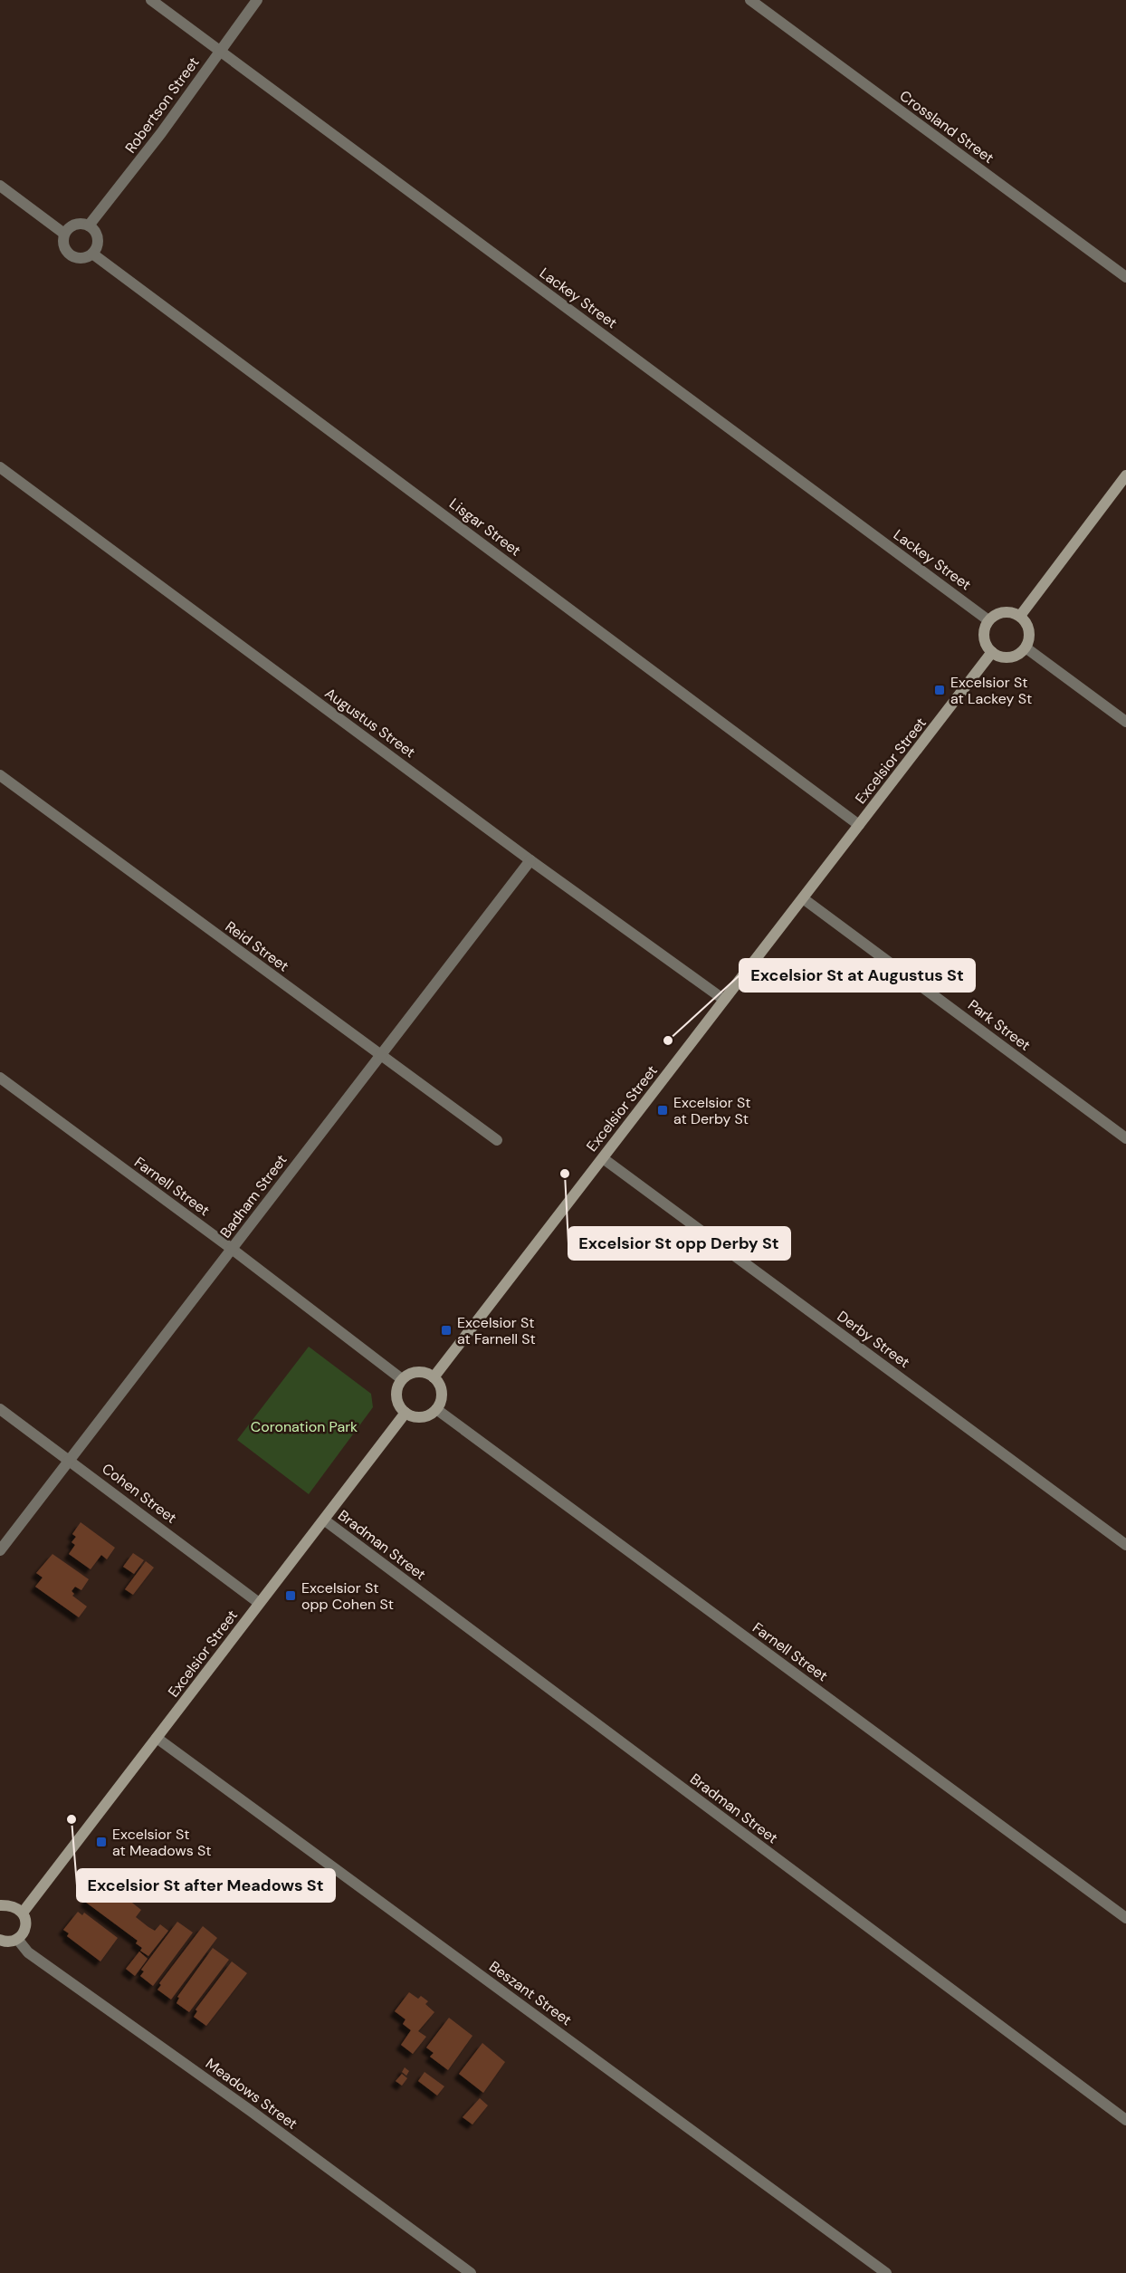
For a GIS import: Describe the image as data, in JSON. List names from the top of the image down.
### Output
{
  "streets": {
    "street": [
      "Robertson Street",
      "Crossland Street",
      "Lackey Street",
      "Lisgar Street",
      "Augustus Street",
      "Excelsior Street",
      "Reid Street",
      "Park Street",
      "Farnell Street",
      "Badham Street",
      "Derby Street",
      "Cohen Street",
      "Bradman Street",
      "Beszant Street",
      "Meadows Street"
    ]
  },
  "crossings": [
    ["Robertson Street", "Lackey Street"],
    ["Robertson Street", "Lisgar Street"],
    ["Lackey Street", "Excelsior Street"],
    ["Lisgar Street", "Excelsior Street"],
    ["Augustus Street", "Excelsior Street"],
    ["Augustus Street", "Badham Street"],
    ["Excelsior Street", "Park Street"],
    ["Excelsior Street", "Farnell Street"],
    ["Excelsior Street", "Derby Street"],
    ["Excelsior Street", "Cohen Street"],
    ["Excelsior Street", "Bradman Street"],
    ["Excelsior Street", "Beszant Street"],
    ["Reid Street", "Badham Street"],
    ["Farnell Street", "Badham Street"],
    ["Badham Street", "Cohen Street"]
  ],
  "parks": ["Coronation Park"],
  "places": {
    "transit": [
      "Excelsior St at Lackey St",
      "Excelsior St at Derby St",
      "Excelsior St at Farnell St",
      "Excelsior St opp Cohen St",
      "Excelsior St at Meadows St"
    ],
    "other": ["Excelsior St at Augustus St", "Excelsior St opp Derby St", "Excelsior St after Meadows St"]
  }
}
